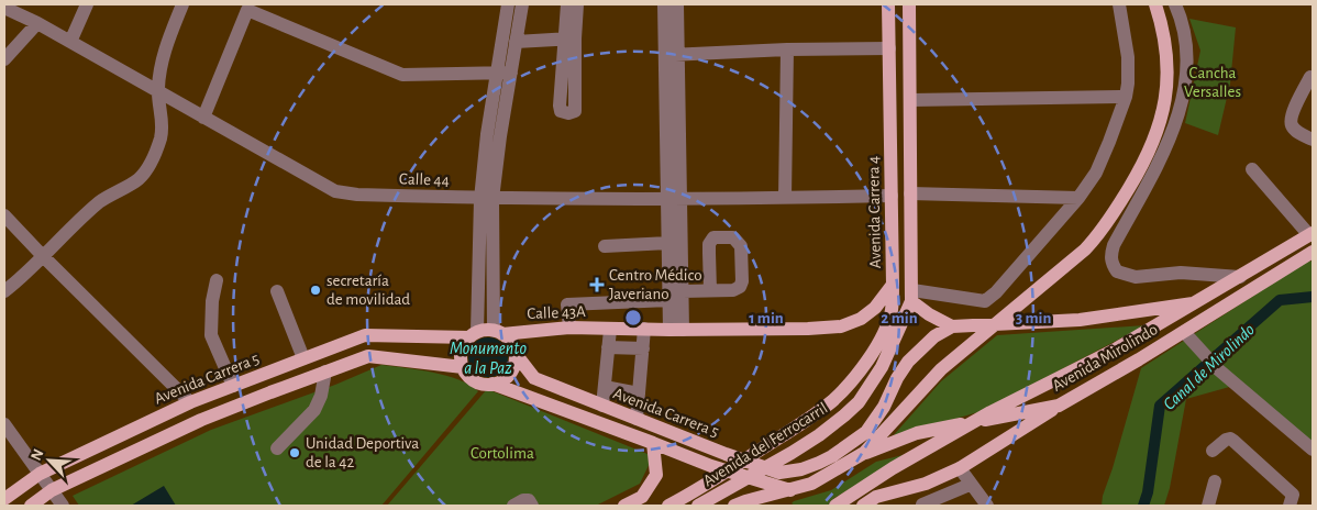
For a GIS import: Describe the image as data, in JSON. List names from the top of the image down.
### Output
{
  "streets": {
    "main road": [
      "Avenida Carrera 4",
      "Calle 43A",
      "Avenida Mirolindo",
      "Avenida Carrera 5",
      "Avenida del Ferrocarril"
    ],
    "street": ["Calle 44"]
  },
  "crossings": [
    ["Calle 44", "Avenida Carrera 4"],
    ["Avenida Carrera 4", "Calle 43A"],
    ["Avenida Carrera 4", "Avenida del Ferrocarril"],
    ["Calle 43A", "Avenida Carrera 5"],
    ["Avenida Mirolindo", "Avenida Carrera 5"]
  ],
  "water": ["Monumento a la Paz", "Canal de Mirolindo"],
  "parks": ["Cancha Versalles", "Cortolima"],
  "places": {
    "health": ["Centro Médico Javeriano"],
    "other": ["secretaría de movilidad", "Unidad Deportiva de la 42"]
  },
  "north": "top left",
  "rings": ["1 min", "2 min", "3 min"]
}
